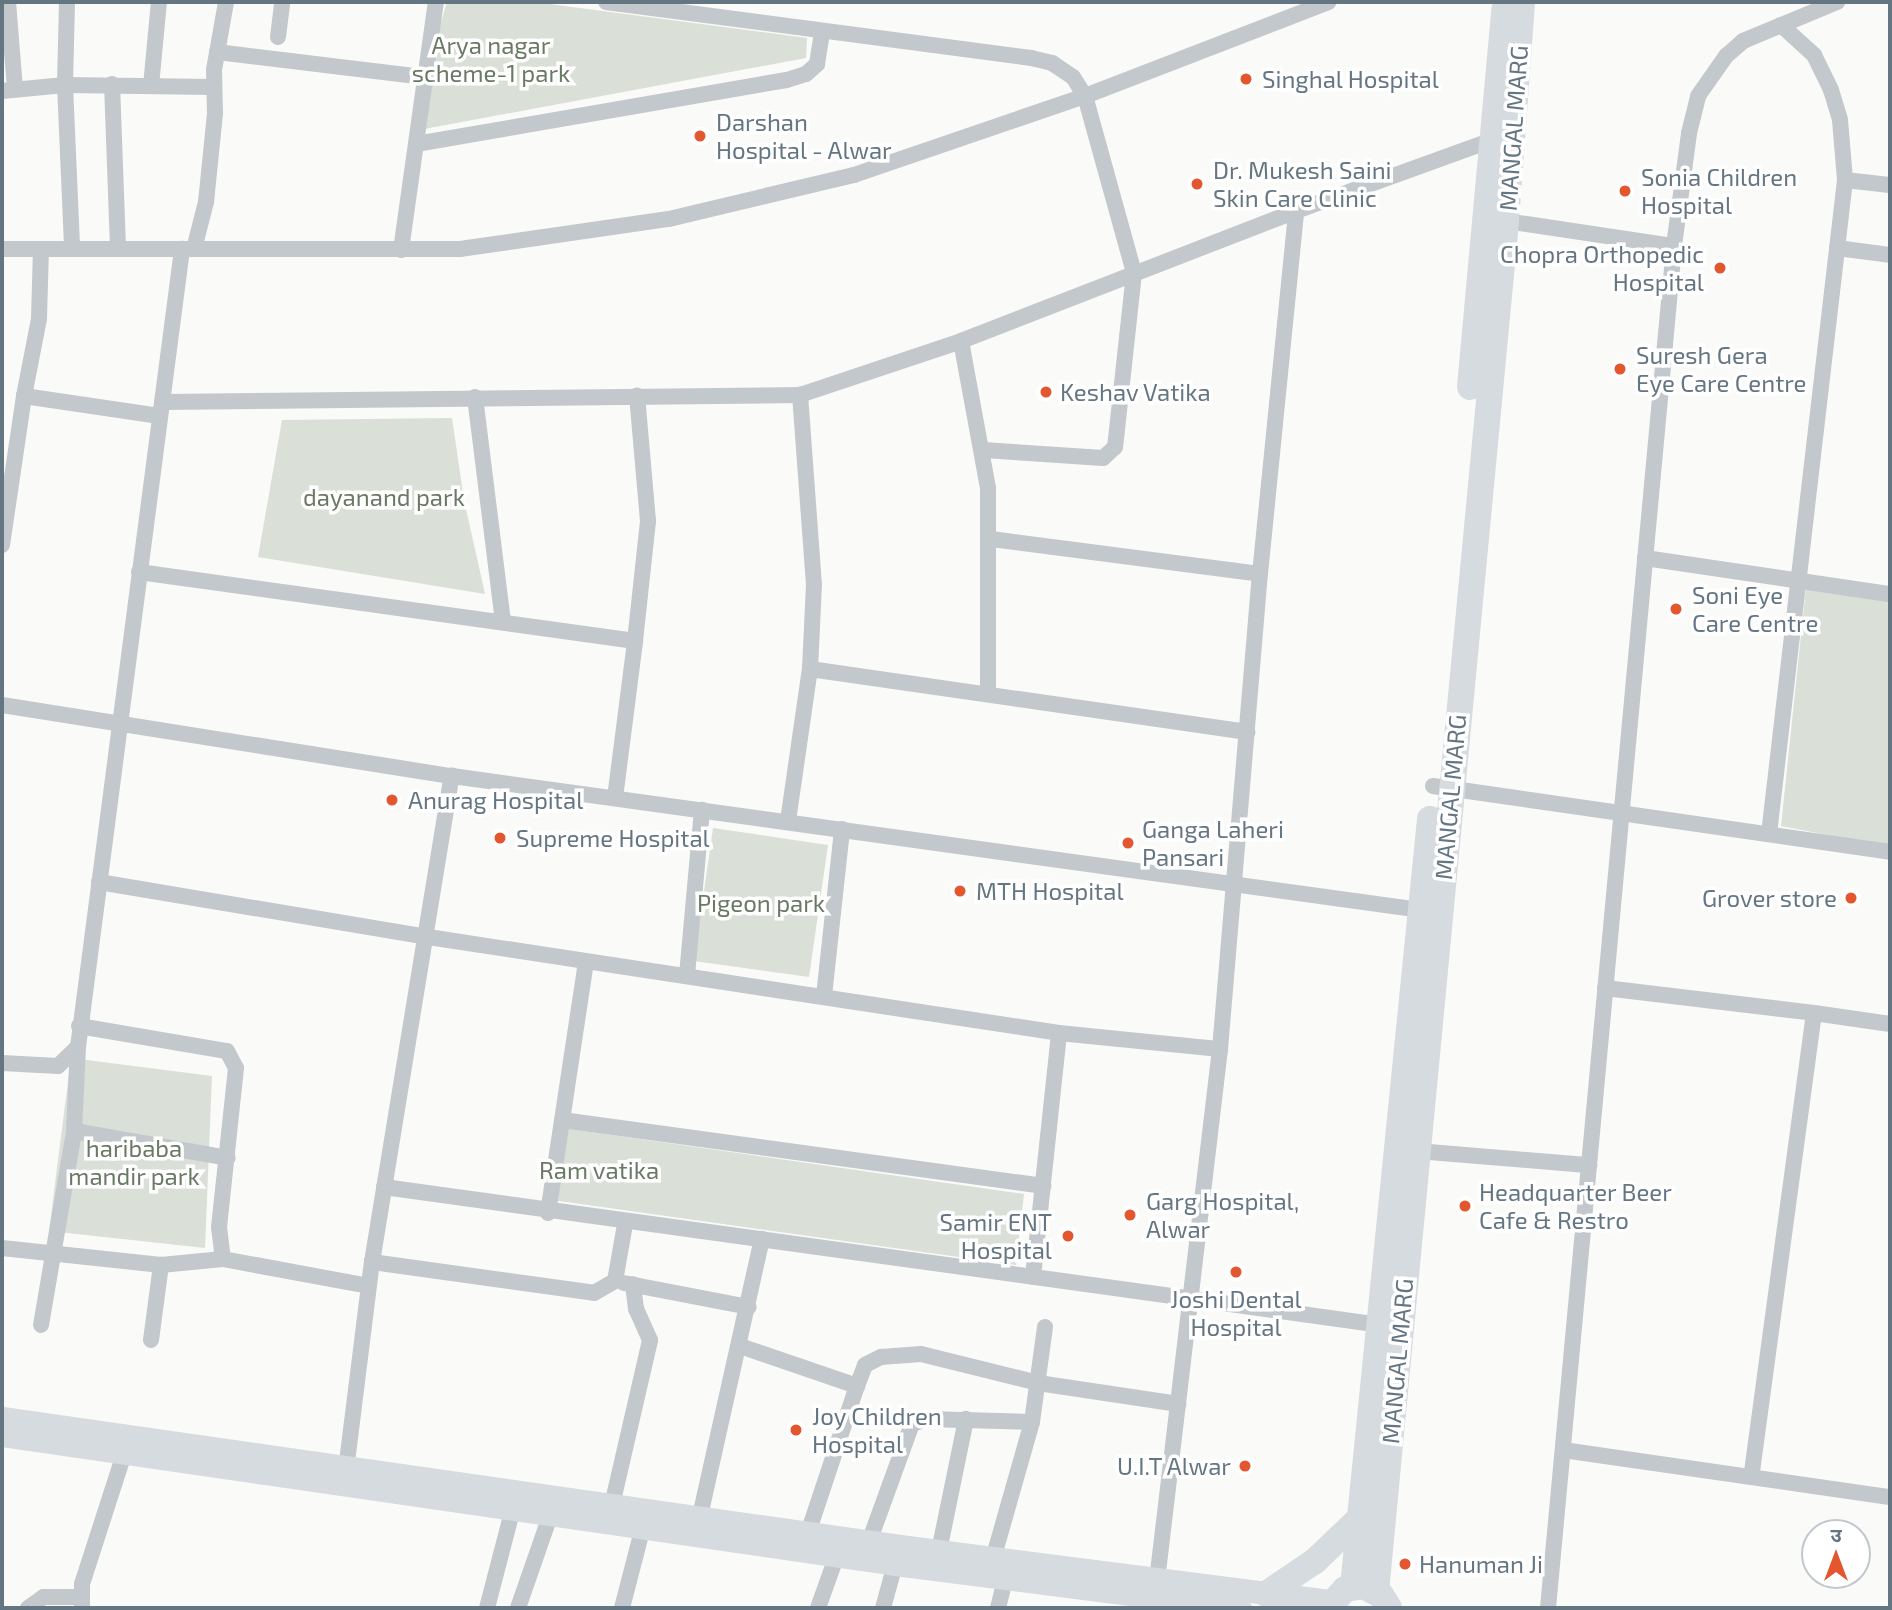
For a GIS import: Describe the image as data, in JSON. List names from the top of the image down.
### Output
{
  "streets": {
    "main road": ["MANGAL MARG"]
  },
  "parks": [
    "Arya nagar scheme-1 park",
    "dayanand park",
    "Pigeon park",
    "haribaba mandir park",
    "Ram vatika"
  ],
  "places": [
    "Singhal Hospital",
    "Darshan Hospital - Alwar",
    "Dr. Mukesh Saini Skin Care Clinic",
    "Sonia Children Hospital",
    "Chopra Orthopedic Hospital",
    "Suresh Gera Eye Care Centre",
    "Keshav Vatika",
    "Soni Eye Care Centre",
    "Anurag Hospital",
    "Supreme Hospital",
    "Ganga Laheri Pansari",
    "MTH Hospital",
    "Grover store",
    "Headquarter Beer Cafe & Restro",
    "Garg Hospital, Alwar",
    "Samir ENT Hospital",
    "Joshi Dental Hospital",
    "Joy Children Hospital",
    "U.I.T Alwar",
    "Hanuman Ji"
  ],
  "north": "top"
}
